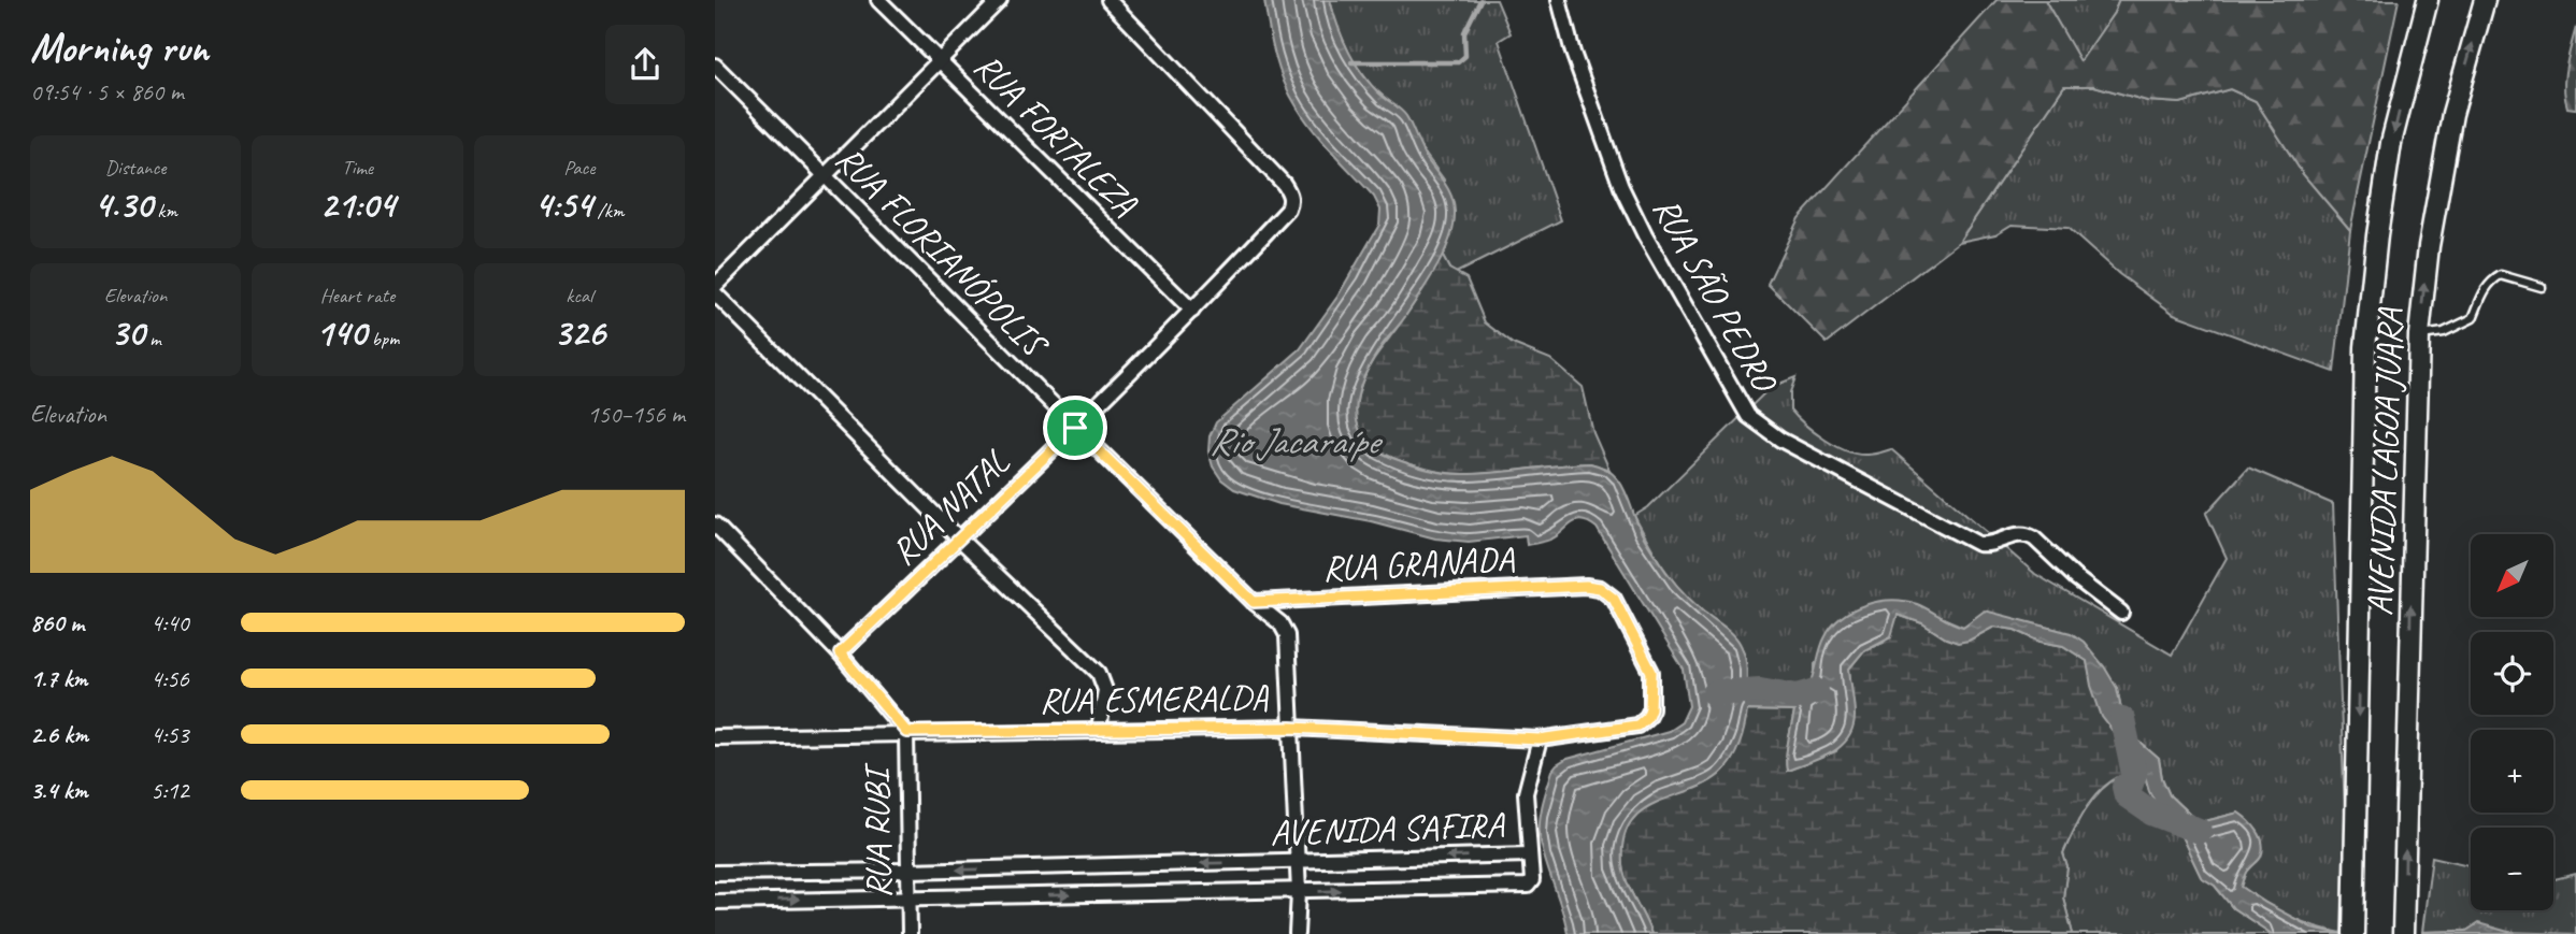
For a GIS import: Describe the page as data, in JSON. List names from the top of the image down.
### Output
{
  "streets": {
    "main road": ["AVENIDA LAGOA JUARA"],
    "street": [
      "RUA FORTALEZA",
      "RUA FLORIANÓPOLIS",
      "RUA SÃO PEDRO",
      "RUA NATAL",
      "RUA GRANADA",
      "RUA ESMERALDA",
      "AVENIDA SAFIRA",
      "RUA RUBI"
    ]
  },
  "crossings": [
    ["RUA FORTALEZA", "RUA NATAL"],
    ["RUA FLORIANÓPOLIS", "RUA NATAL"],
    ["RUA FLORIANÓPOLIS", "RUA GRANADA"],
    ["RUA FLORIANÓPOLIS", "RUA ESMERALDA"],
    ["RUA GRANADA", "RUA ESMERALDA"],
    ["RUA ESMERALDA", "RUA RUBI"],
    ["AVENIDA SAFIRA", "RUA RUBI"]
  ],
  "water": ["Rio Jacaraípe"],
  "north": "bottom left",
  "page": {
    "heading": ["Morning run", "09:54 · 5 × 860 m"],
    "stats": [
      ["Distance", "4.30 km"],
      ["Time", "21:04"],
      ["Pace", "4:54 /km"],
      ["Elevation", "30 m"],
      ["Heart rate", "140 bpm"],
      ["kcal", "326"]
    ],
    "chart": ["Elevation", "150–156 m"],
    "map_buttons": ["+", "−"],
    "list": [
      {
        "name": "860 m",
        "note": "4:40"
      },
      {
        "name": "1.7 km",
        "note": "4:56"
      },
      {
        "name": "2.6 km",
        "note": "4:53"
      },
      {
        "name": "3.4 km",
        "note": "5:12"
      }
    ]
  }
}
